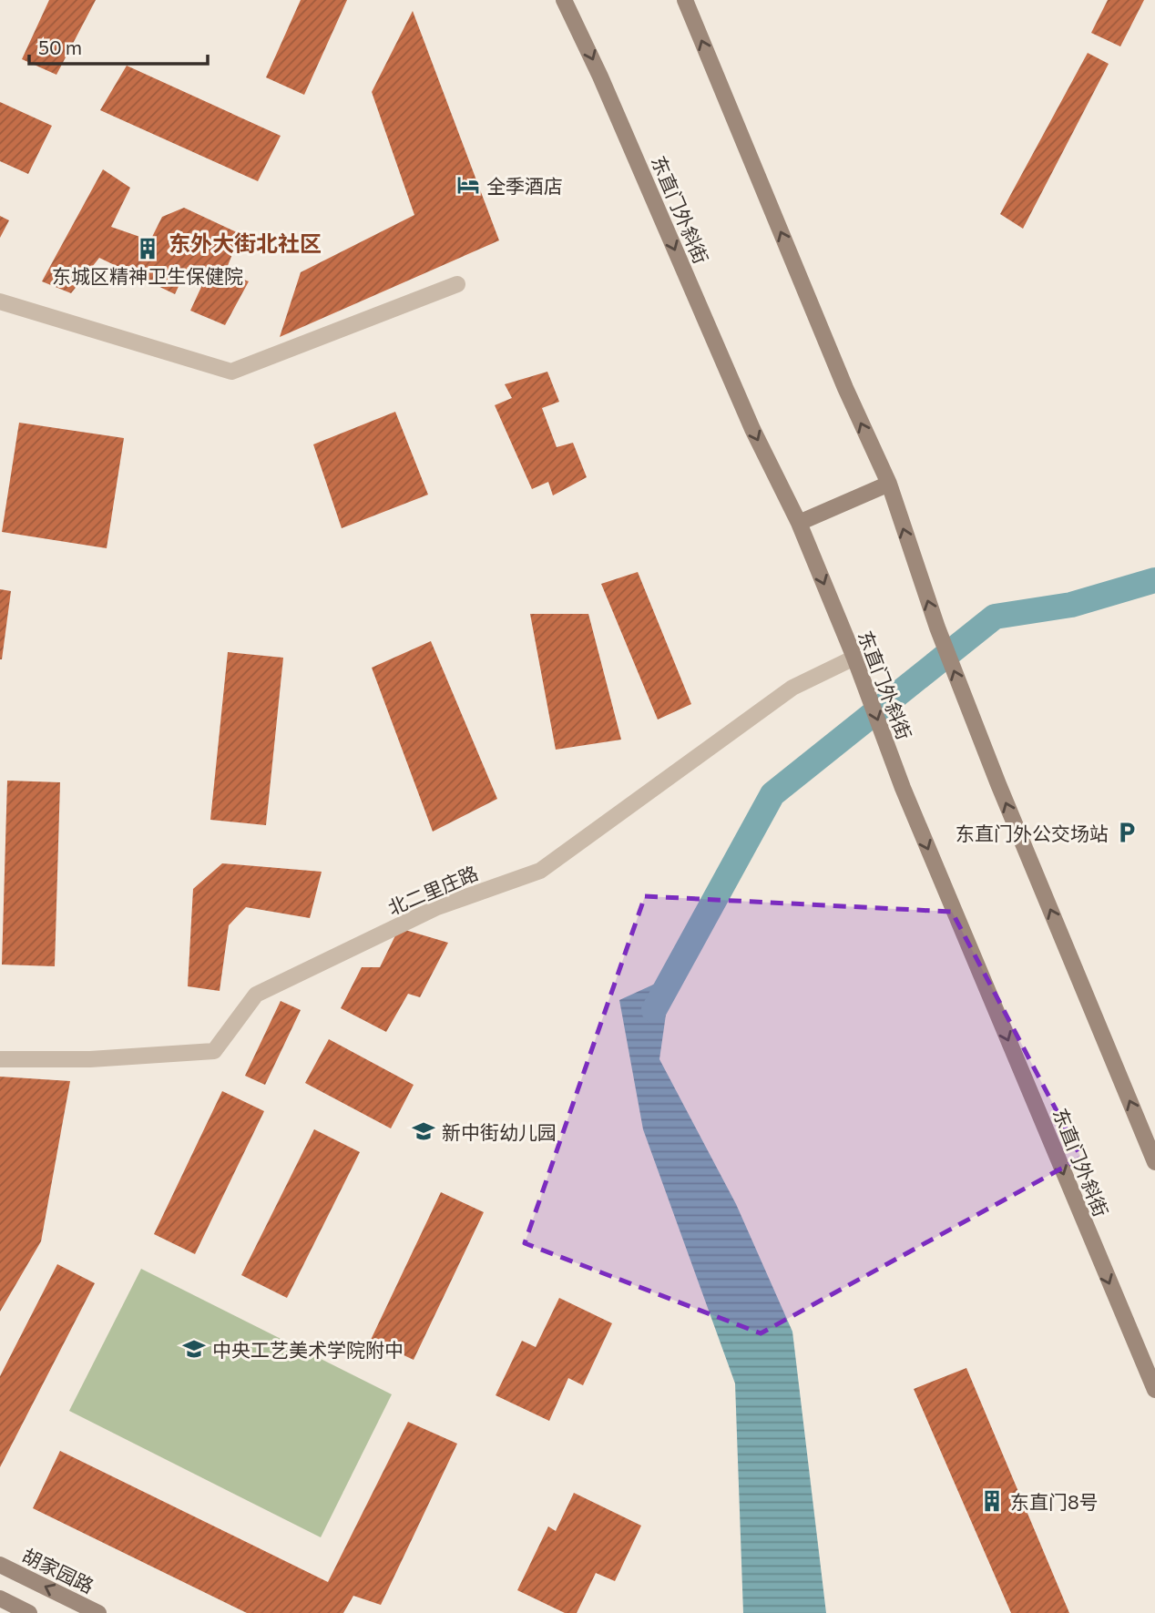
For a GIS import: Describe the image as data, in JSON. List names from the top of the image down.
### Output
{
  "streets": {
    "main road": ["东直门外斜街", "胡家园路"],
    "street": ["北二里庄路"]
  },
  "crossings": [
    ["东直门外斜街", "北二里庄路"]
  ],
  "one_way": ["胡家园路"],
  "districts": ["东外大街北社区"],
  "places": {
    "hotel": ["全季酒店"],
    "building": ["东城区精神卫生保健院", "东直门8号"],
    "parking": ["东直门外公交场站"],
    "school or university": ["新中街幼儿园", "中央工艺美术学院附中"]
  },
  "scale_bar": "50 m"
}
